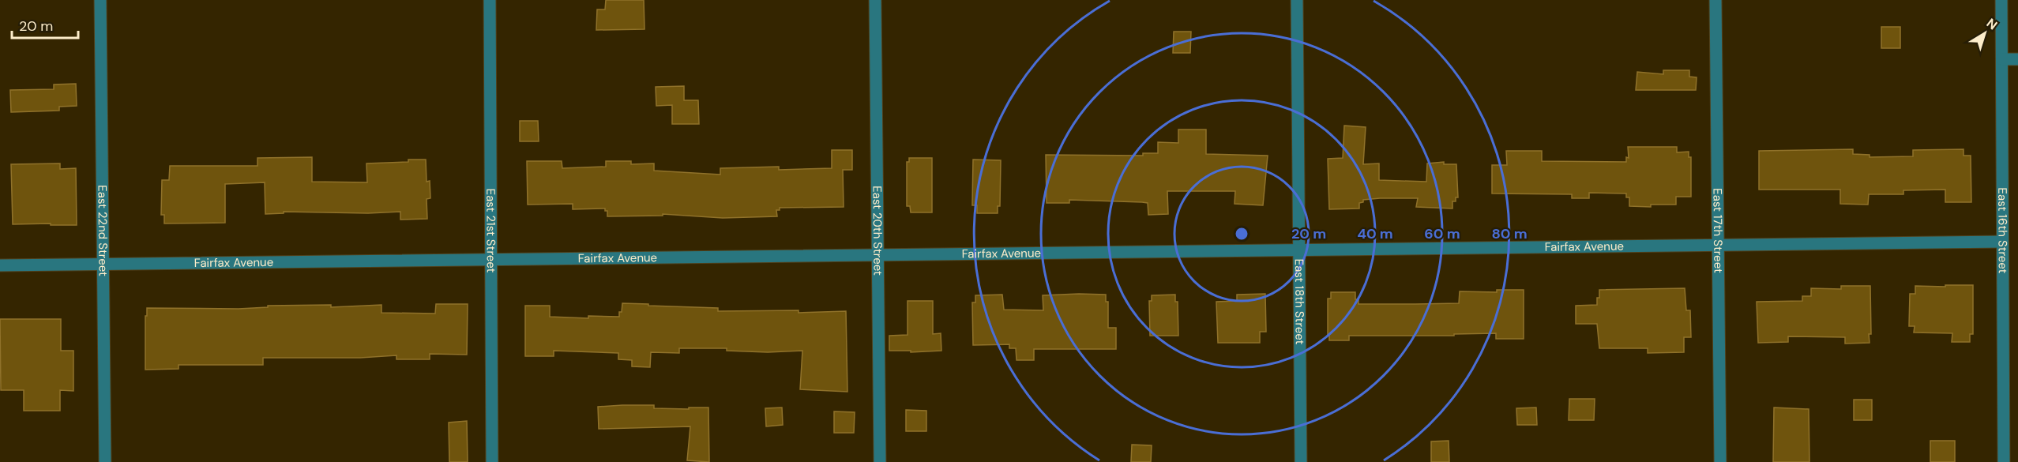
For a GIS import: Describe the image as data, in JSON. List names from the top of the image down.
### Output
{
  "streets": {
    "street": [
      "East 22nd Street",
      "East 17th Street",
      "East 16th Street",
      "East 21st Street",
      "East 20th Street",
      "Fairfax Avenue",
      "East 18th Street"
    ]
  },
  "crossings": [
    ["East 22nd Street", "Fairfax Avenue"],
    ["East 17th Street", "Fairfax Avenue"],
    ["East 16th Street", "Fairfax Avenue"],
    ["East 21st Street", "Fairfax Avenue"],
    ["East 20th Street", "Fairfax Avenue"],
    ["Fairfax Avenue", "East 18th Street"]
  ],
  "scale_bar": "20 m",
  "north": "top right",
  "rings": [
    "20 m",
    "40 m",
    "60 m",
    "80 m"
  ]
}
